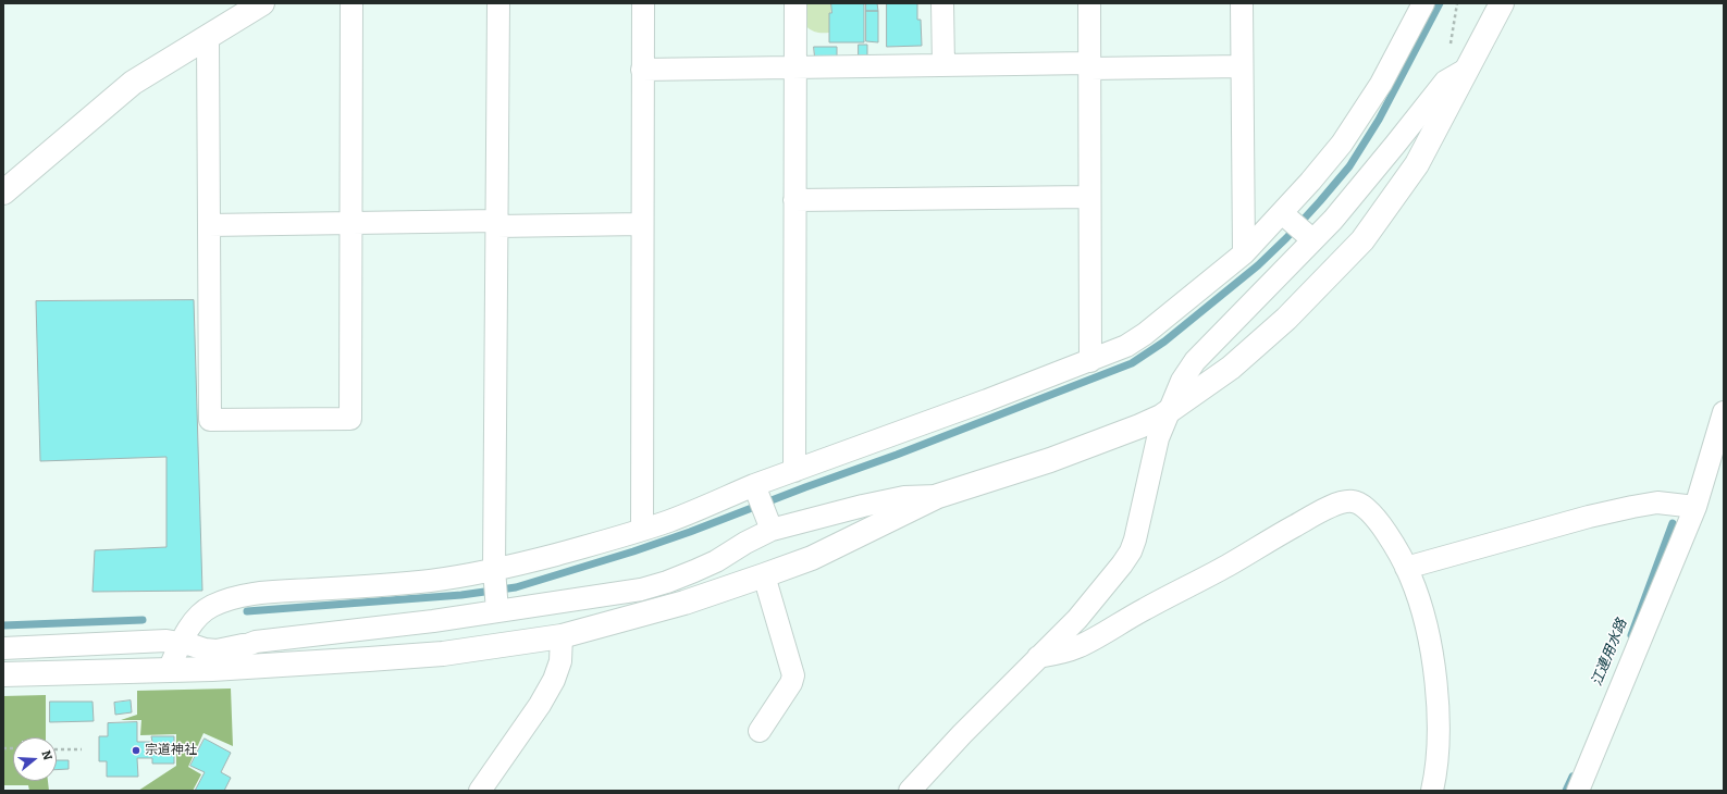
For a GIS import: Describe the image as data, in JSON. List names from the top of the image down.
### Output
{
  "water": ["江連用水路"],
  "places": ["宗道神社"],
  "north": "right"
}
